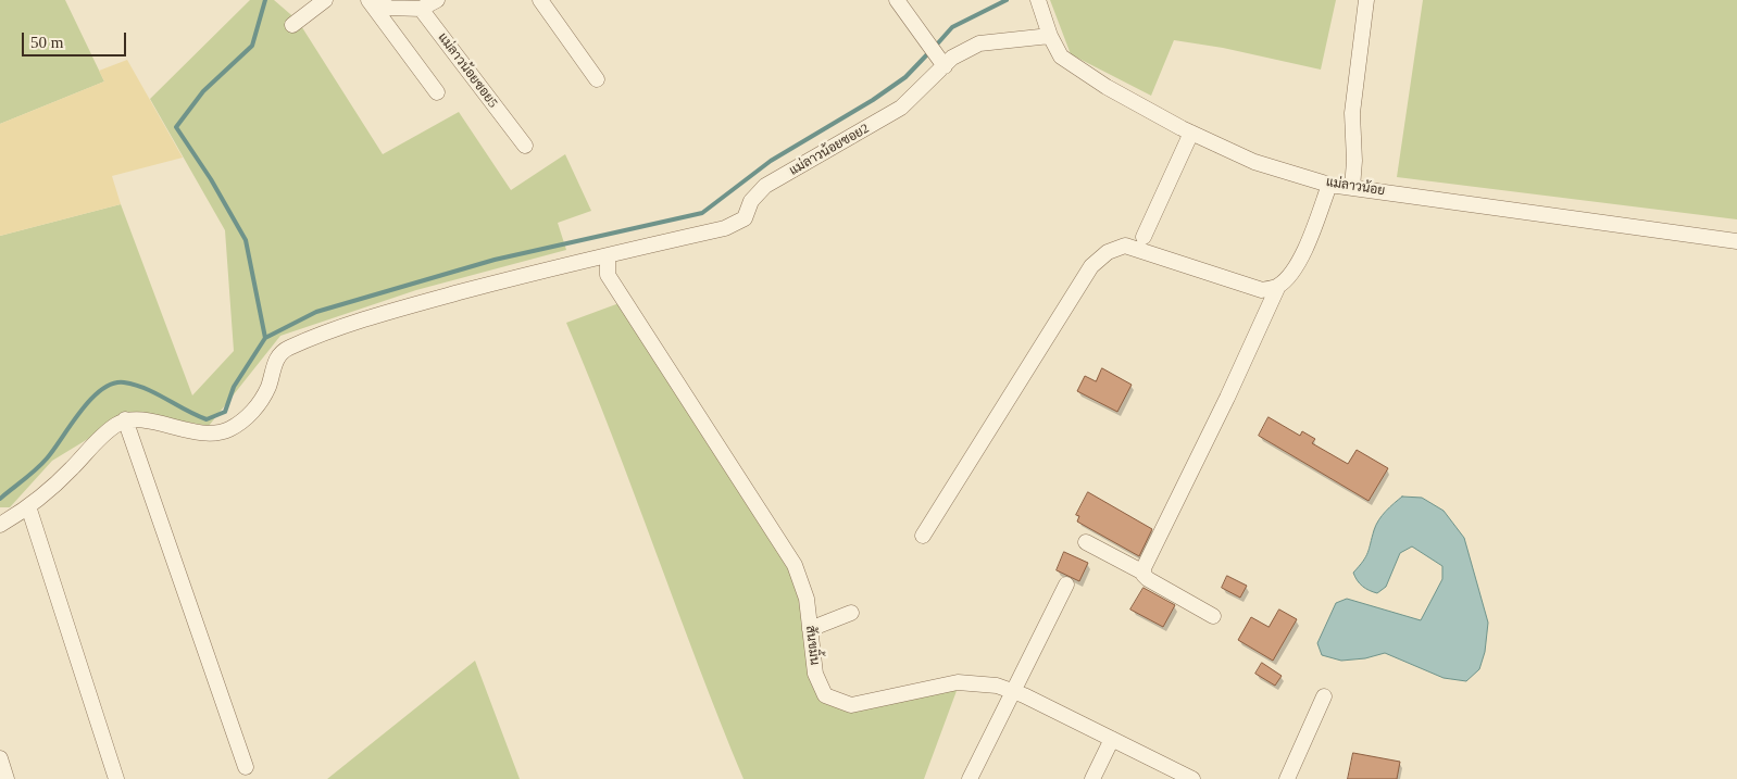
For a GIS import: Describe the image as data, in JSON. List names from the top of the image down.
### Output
{
  "streets": {
    "street": [
      "แม่ลาวน้อยซอย5",
      "แม่ลาวน้อยซอย2",
      "แม่ลาวน้อย",
      "สันขมิ้น"
    ]
  },
  "crossings": [
    ["แม่ลาวน้อยซอย2", "แม่ลาวน้อย"],
    ["แม่ลาวน้อยซอย2", "สันขมิ้น"]
  ],
  "scale_bar": "50 m"
}
